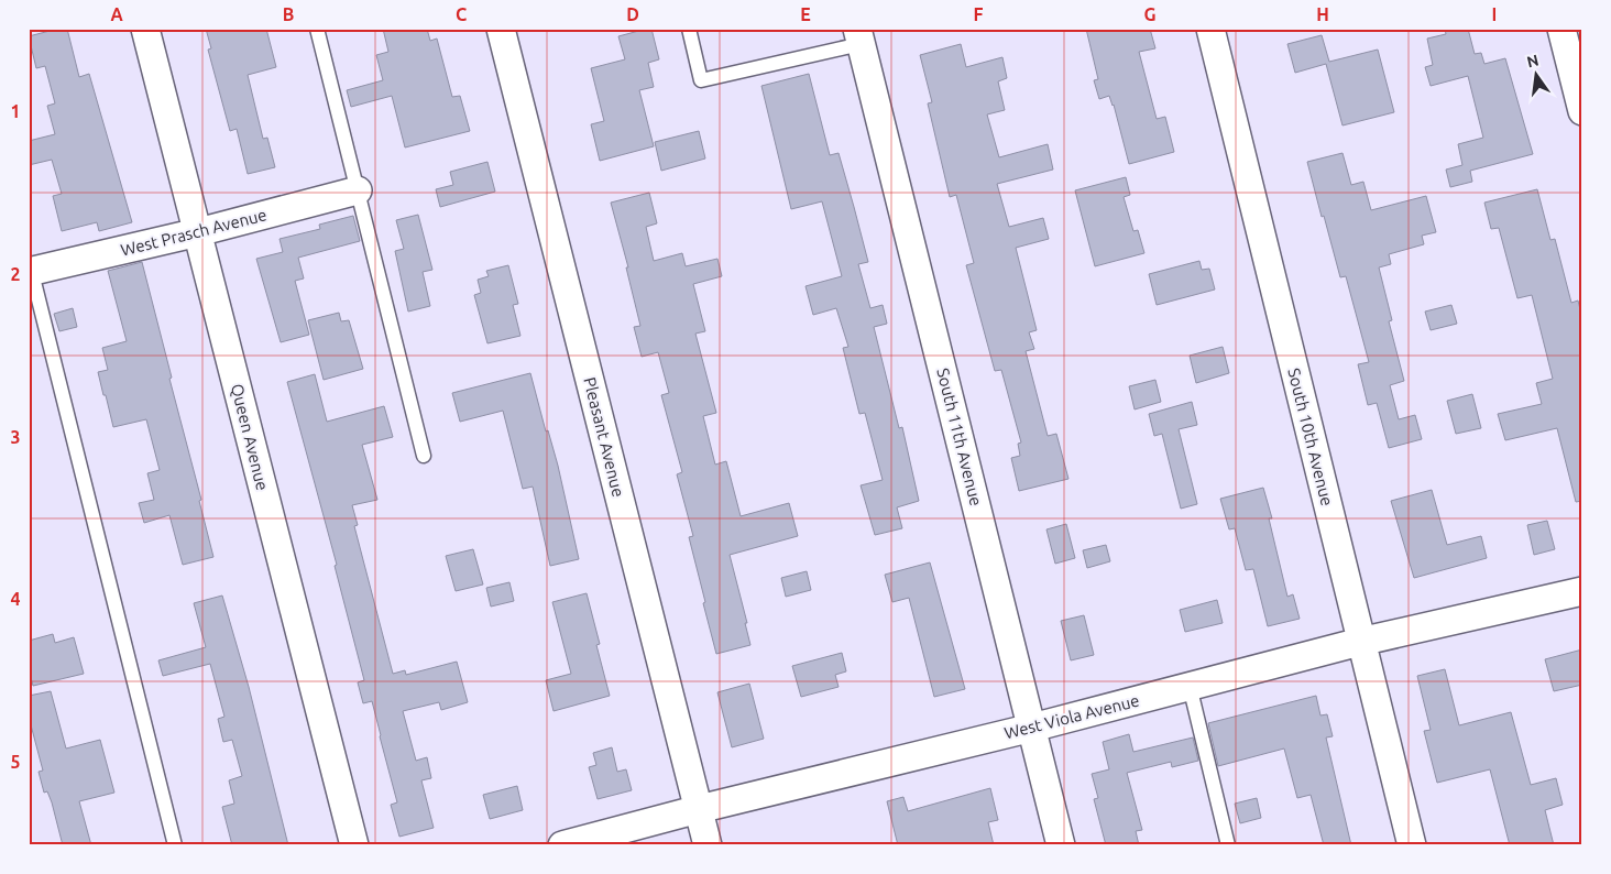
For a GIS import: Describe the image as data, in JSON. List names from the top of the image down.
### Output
{
  "streets": {
    "street": [
      "West Prasch Avenue",
      "Queen Avenue",
      "Pleasant Avenue",
      "South 11th Avenue",
      "South 10th Avenue",
      "West Viola Avenue"
    ]
  },
  "crossings": [
    ["West Prasch Avenue", "Queen Avenue"],
    ["Pleasant Avenue", "West Viola Avenue"],
    ["South 11th Avenue", "West Viola Avenue"],
    ["South 10th Avenue", "West Viola Avenue"]
  ],
  "north": "top",
  "grid": {
    "columns": [
      "A",
      "B",
      "C",
      "D",
      "E",
      "F",
      "G",
      "H",
      "I"
    ],
    "rows": [
      "1",
      "2",
      "3",
      "4",
      "5"
    ]
  }
}
